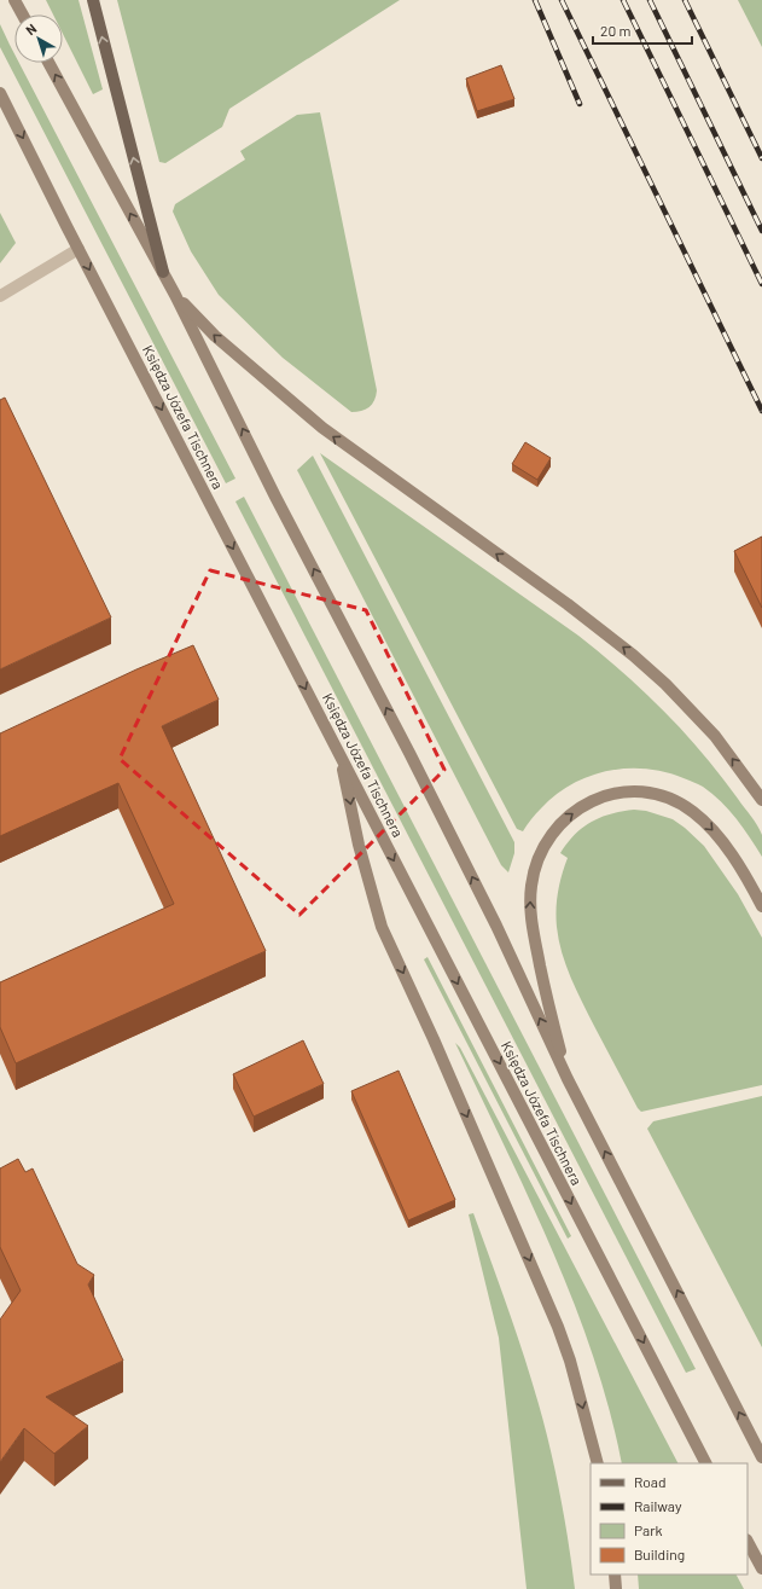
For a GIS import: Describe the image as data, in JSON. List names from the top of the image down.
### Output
{
  "streets": {
    "main road": ["Księdza Józefa Tischnera"]
  },
  "legend": [
    "Road",
    "Railway",
    "Park",
    "Building"
  ],
  "scale_bar": "20 m",
  "north": "top left"
}
